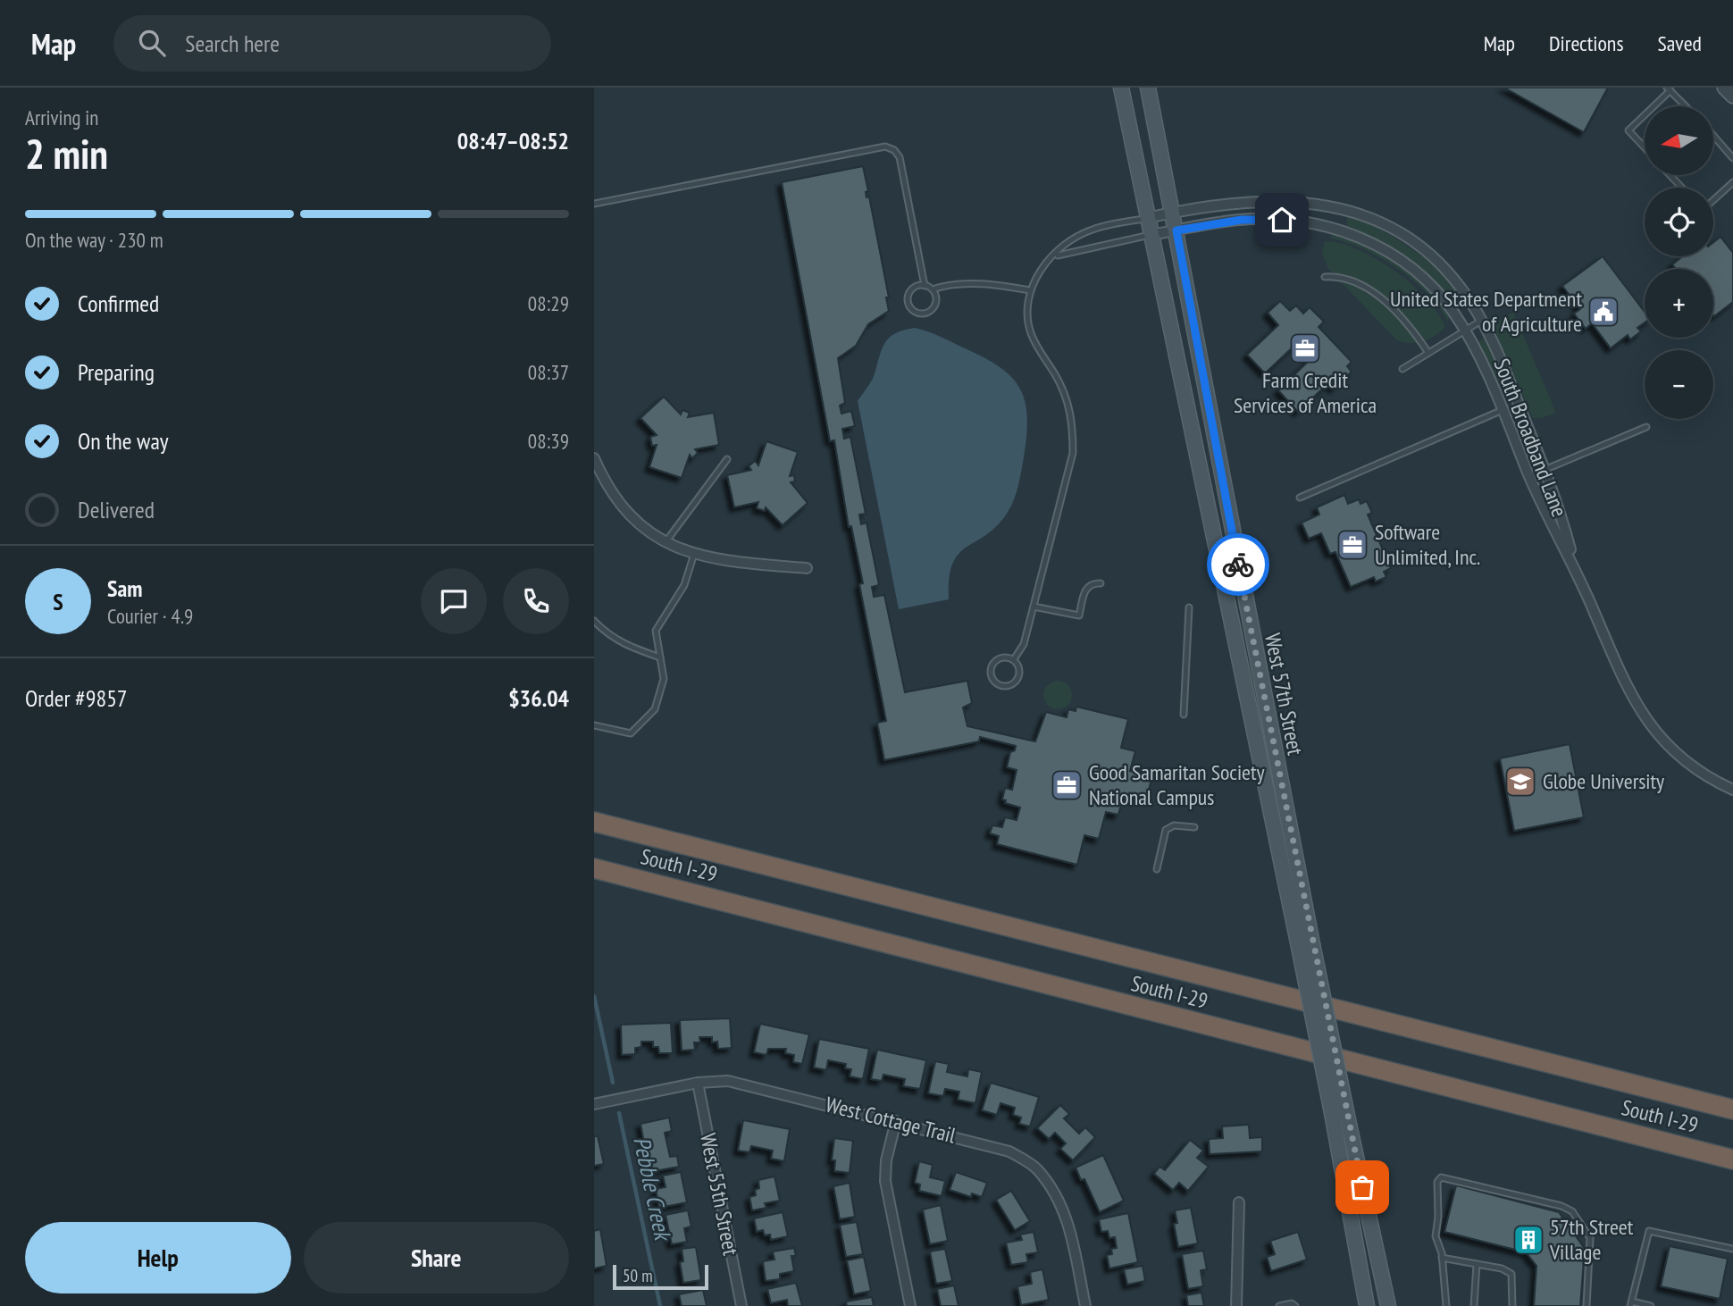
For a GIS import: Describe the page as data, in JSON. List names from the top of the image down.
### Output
{
  "streets": {
    "highway": ["South I-29"],
    "main road": ["West 57th Street"],
    "street": ["South Broadband Lane", "West Cottage Trail", "West 55th Street"]
  },
  "crossings": [
    ["South Broadband Lane", "West 57th Street"],
    ["West Cottage Trail", "West 55th Street"]
  ],
  "water": ["Pebble Creek"],
  "places": {
    "public building": ["United States Department of Agriculture"],
    "office": ["Farm Credit Services of America", "Software Unlimited, Inc.", "Good Samaritan Society National Campus"],
    "school or university": ["Globe University"],
    "building": ["57th Street Village"]
  },
  "scale_bar": "50 m",
  "north": "left",
  "page": {
    "header": "Map",
    "search": "Search here",
    "nav": ["Map", "Directions", "Saved"],
    "heading": ["2 min", "Arriving in", "08:47–08:52"],
    "panel": [
      "Sam",
      "Courier · 4.9",
      "Order #9857",
      "$36.04"
    ],
    "map_buttons": ["+", "−"],
    "bar": "On the way · 230 m",
    "list": [
      ["Confirmed", "08:29"],
      ["Preparing", "08:37"],
      ["On the way", "08:39"],
      "Delivered"
    ],
    "round": "S",
    "buttons": ["Help", "Share"],
    "scale": "50 m"
  }
}
